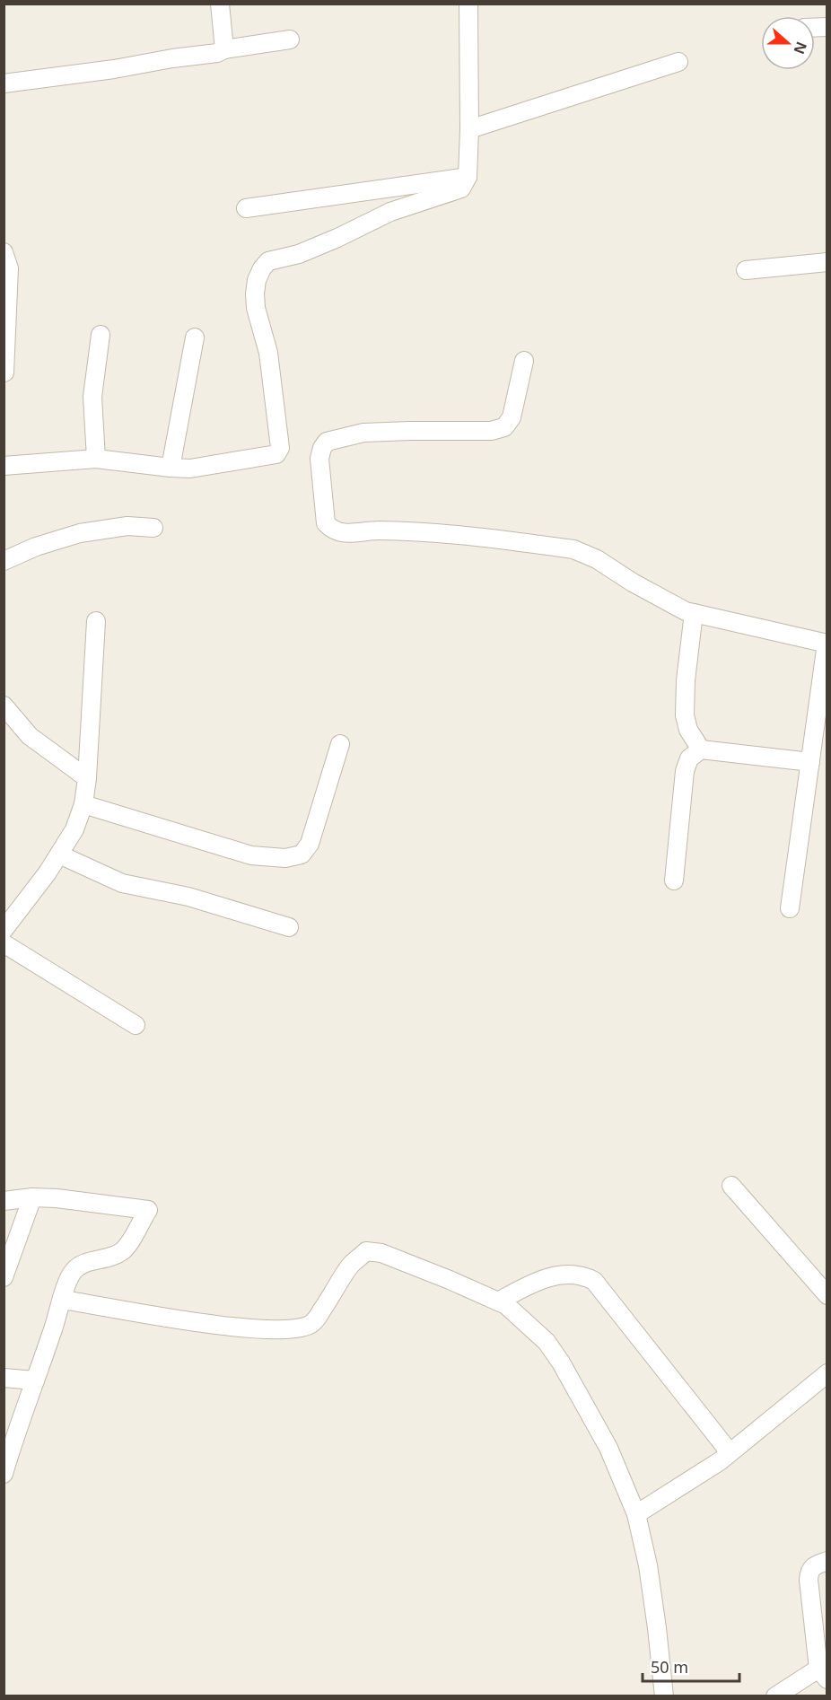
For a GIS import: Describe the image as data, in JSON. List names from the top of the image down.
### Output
{
  "scale_bar": "50 m",
  "north": "right"
}
